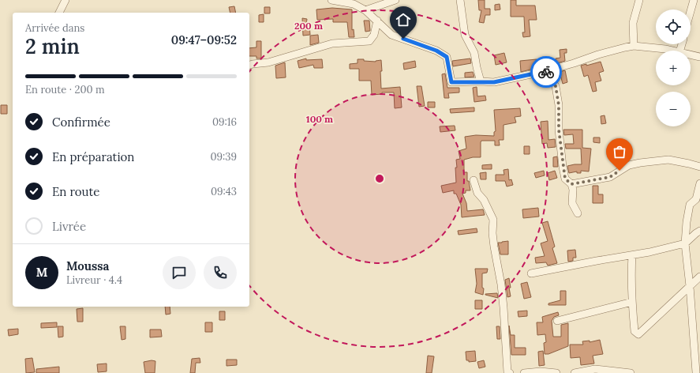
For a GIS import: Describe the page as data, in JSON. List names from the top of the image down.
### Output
{
  "page": {
    "map_buttons": ["+", "−"],
    "heading": ["2 min", "Arrivée dans", "09:47–09:52"],
    "panel": ["Moussa", "Livreur · 4.4"],
    "bar": "En route · 200 m",
    "list": [
      ["Confirmée", "09:16"],
      ["En préparation", "09:39"],
      ["En route", "09:43"],
      "Livrée"
    ],
    "round": "M"
  },
  "rings": ["200 m", "100 m"]
}
